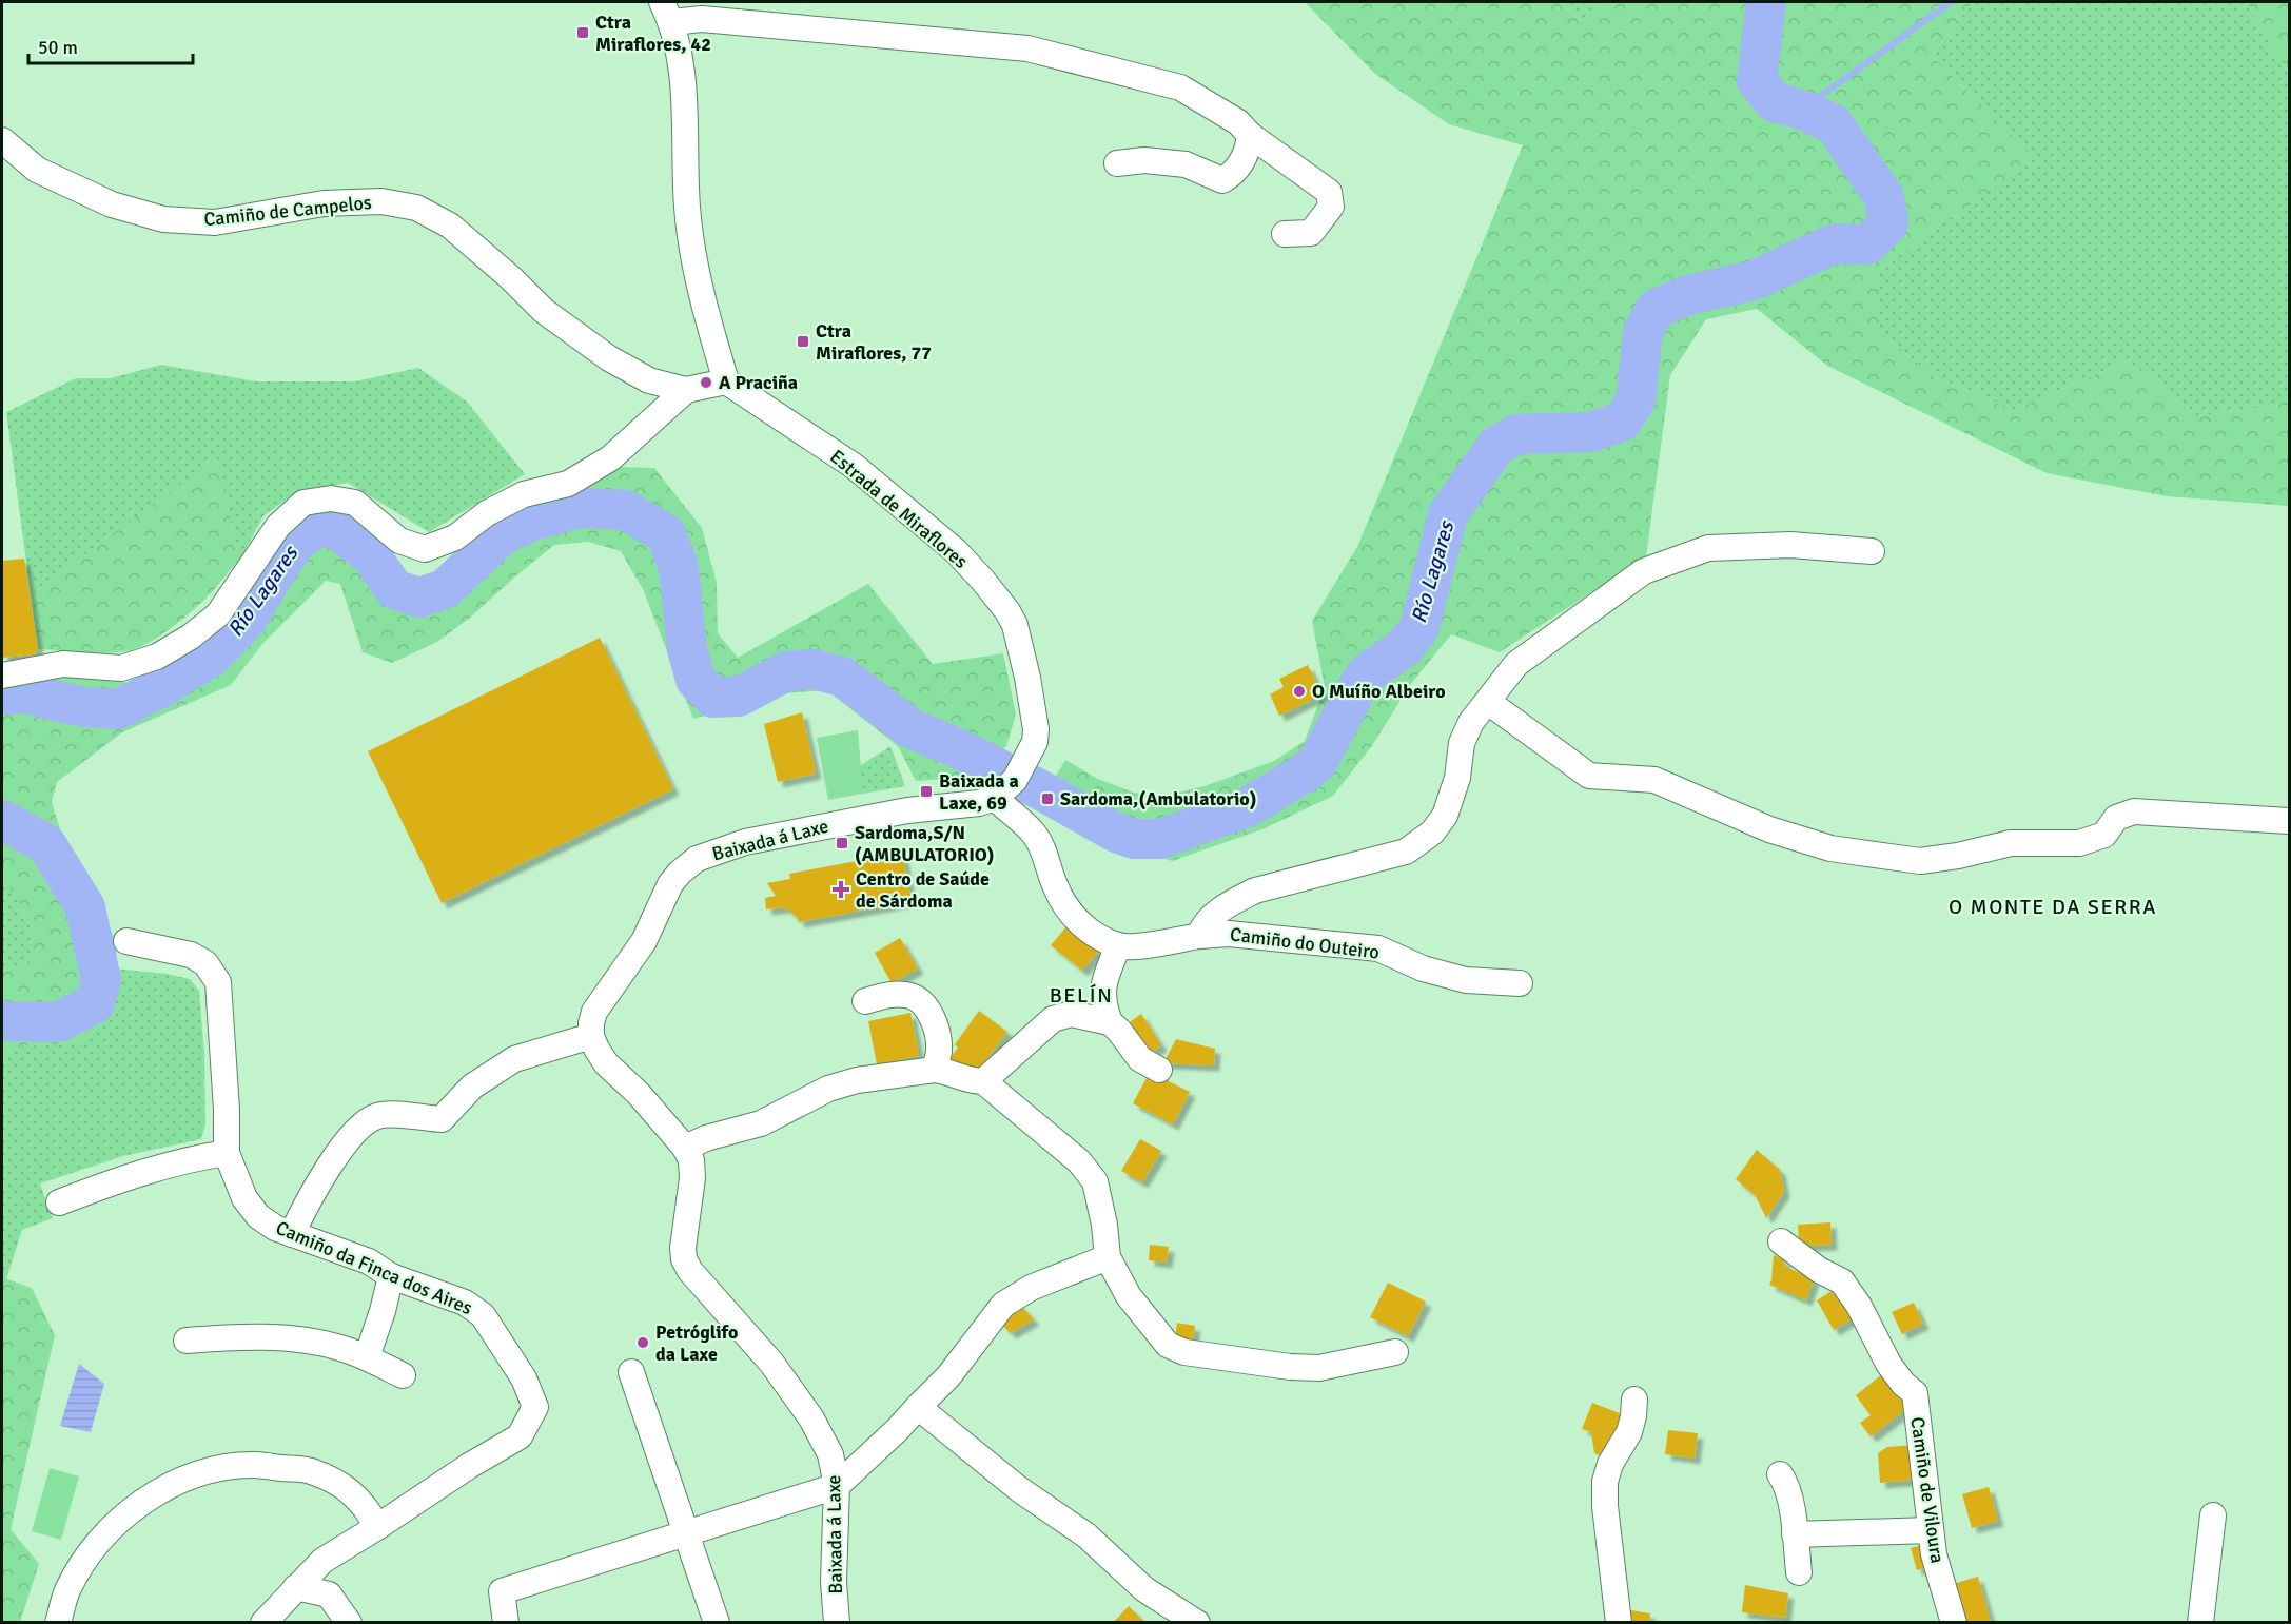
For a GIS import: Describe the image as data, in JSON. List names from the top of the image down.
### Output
{
  "streets": {
    "street": [
      "Camiño de Campelos",
      "Estrada de Miraflores",
      "Baixada á Laxe",
      "Camiño do Outeiro",
      "Camiño da Finca dos Aires",
      "Camiño de Viloura"
    ]
  },
  "crossings": [
    ["Estrada de Miraflores", "Baixada á Laxe"]
  ],
  "districts": ["O MONTE DA SERRA", "BELÍN"],
  "water": ["Río Lagares"],
  "places": {
    "transit": [
      "Ctra Miraflores, 42",
      "Ctra Miraflores, 77",
      "Baixada a Laxe, 69",
      "Sardoma,(Ambulatorio)",
      "Sardoma,S/N (AMBULATORIO)"
    ],
    "other": ["A Praciña", "O Muíño Albeiro", "Petróglifo da Laxe"],
    "health": ["Centro de Saúde de Sárdoma"]
  },
  "scale_bar": "50 m"
}
